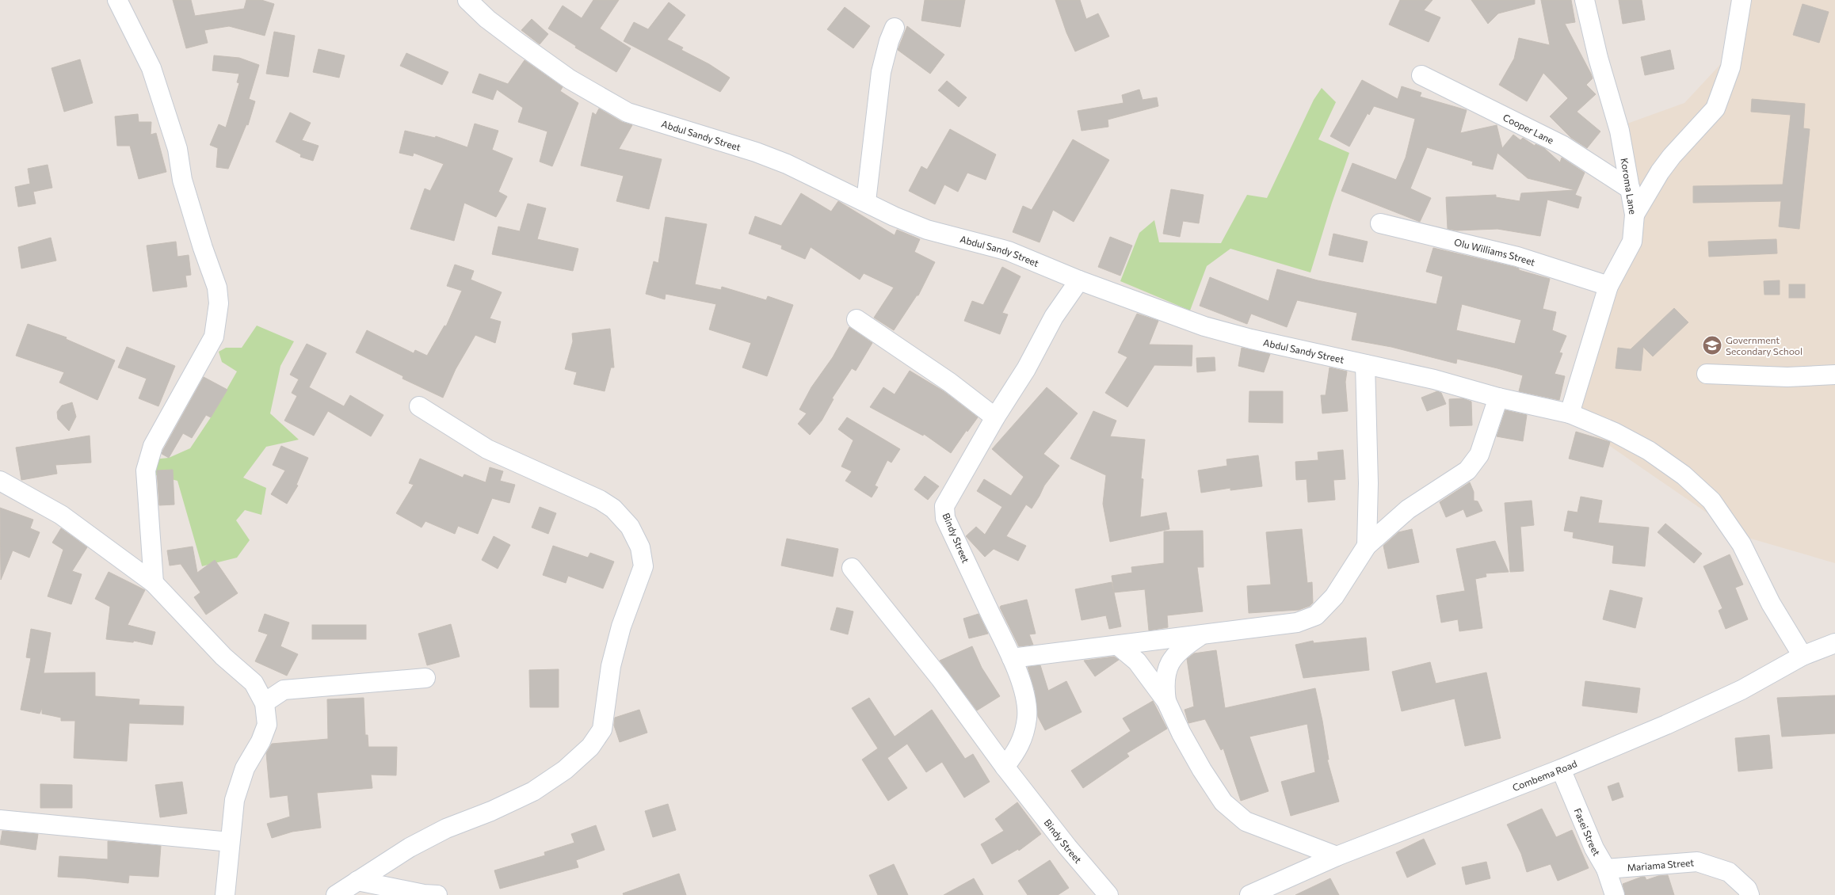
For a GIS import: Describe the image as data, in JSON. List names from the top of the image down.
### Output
{
  "streets": {
    "street": [
      "Cooper Lane",
      "Abdul Sandy Street",
      "Koroma Lane",
      "Olu Williams Street",
      "Bindy Street",
      "Combema Road",
      "Fasei Street",
      "Mariama Street"
    ]
  },
  "crossings": [
    ["Cooper Lane", "Koroma Lane"],
    ["Abdul Sandy Street", "Koroma Lane"],
    ["Abdul Sandy Street", "Bindy Street"],
    ["Abdul Sandy Street", "Combema Road"],
    ["Koroma Lane", "Olu Williams Street"],
    ["Combema Road", "Fasei Street"],
    ["Fasei Street", "Mariama Street"]
  ],
  "places": {
    "school or university": ["Government Secondary School"]
  }
}
